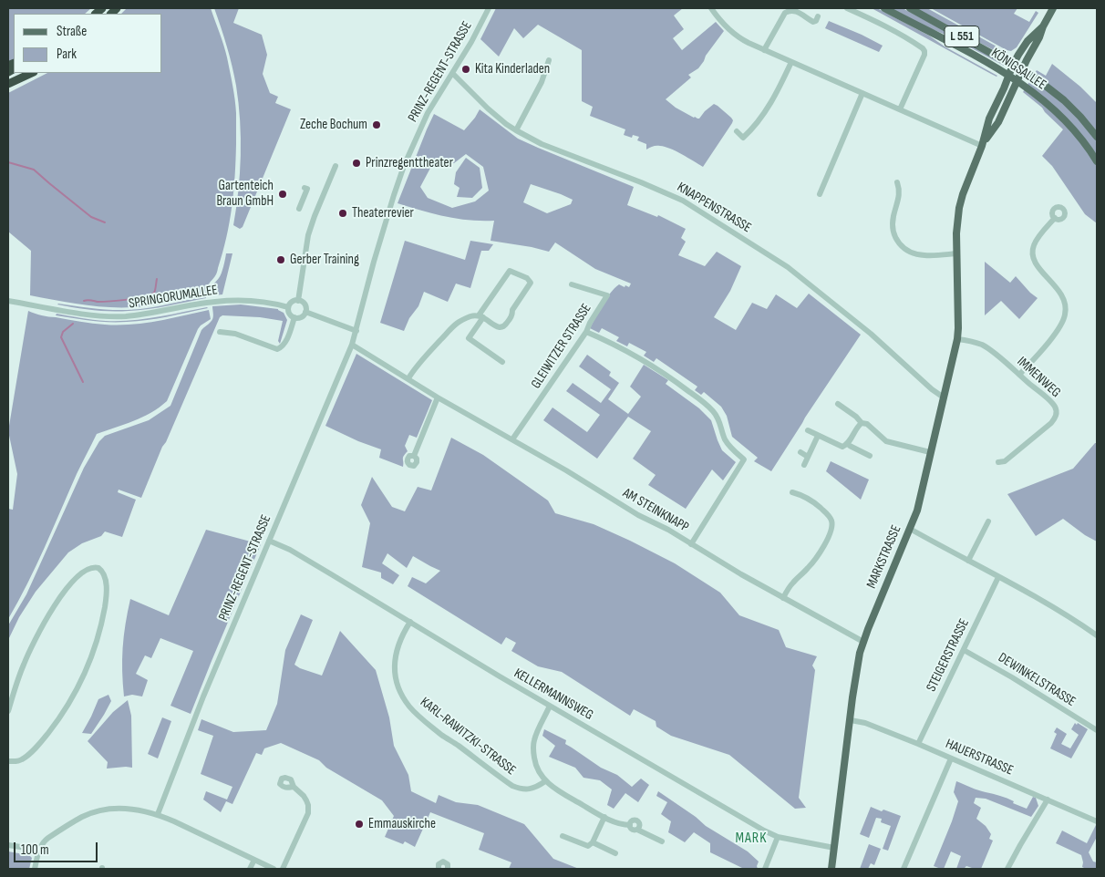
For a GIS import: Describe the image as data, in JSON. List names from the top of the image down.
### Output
{
  "streets": {
    "main road": ["L 551", "KÖNIGSALLEE", "MARKSTRASSE"],
    "street": [
      "PRINZ-REGENT-STRASSE",
      "KNAPPENSTRASSE",
      "SPRINGORUMALLEE",
      "GLEIWITZER STRASSE",
      "IMMENWEG",
      "AM STEINKNAPP",
      "STEIGERSTRASSE",
      "DEWINKELSTRASSE",
      "KELLERMANNSWEG",
      "KARL-RAWITZKI-STRASSE",
      "HAUERSTRASSE"
    ]
  },
  "crossings": [
    ["KÖNIGSALLEE", "MARKSTRASSE"],
    ["PRINZ-REGENT-STRASSE", "KNAPPENSTRASSE"],
    ["PRINZ-REGENT-STRASSE", "AM STEINKNAPP"],
    ["PRINZ-REGENT-STRASSE", "KELLERMANNSWEG"],
    ["KNAPPENSTRASSE", "MARKSTRASSE"],
    ["GLEIWITZER STRASSE", "AM STEINKNAPP"],
    ["IMMENWEG", "MARKSTRASSE"],
    ["AM STEINKNAPP", "MARKSTRASSE"],
    ["MARKSTRASSE", "KELLERMANNSWEG"],
    ["MARKSTRASSE", "HAUERSTRASSE"],
    ["STEIGERSTRASSE", "DEWINKELSTRASSE"],
    ["STEIGERSTRASSE", "HAUERSTRASSE"],
    ["KELLERMANNSWEG", "KARL-RAWITZKI-STRASSE"]
  ],
  "districts": ["MARK"],
  "places": [
    "Kita Kinderladen",
    "Zeche Bochum",
    "Prinzregenttheater",
    "Gartenteich Braun GmbH",
    "Theaterrevier",
    "Gerber Training",
    "Emmauskirche"
  ],
  "legend": ["Straße", "Park"],
  "scale_bar": "100 m"
}
